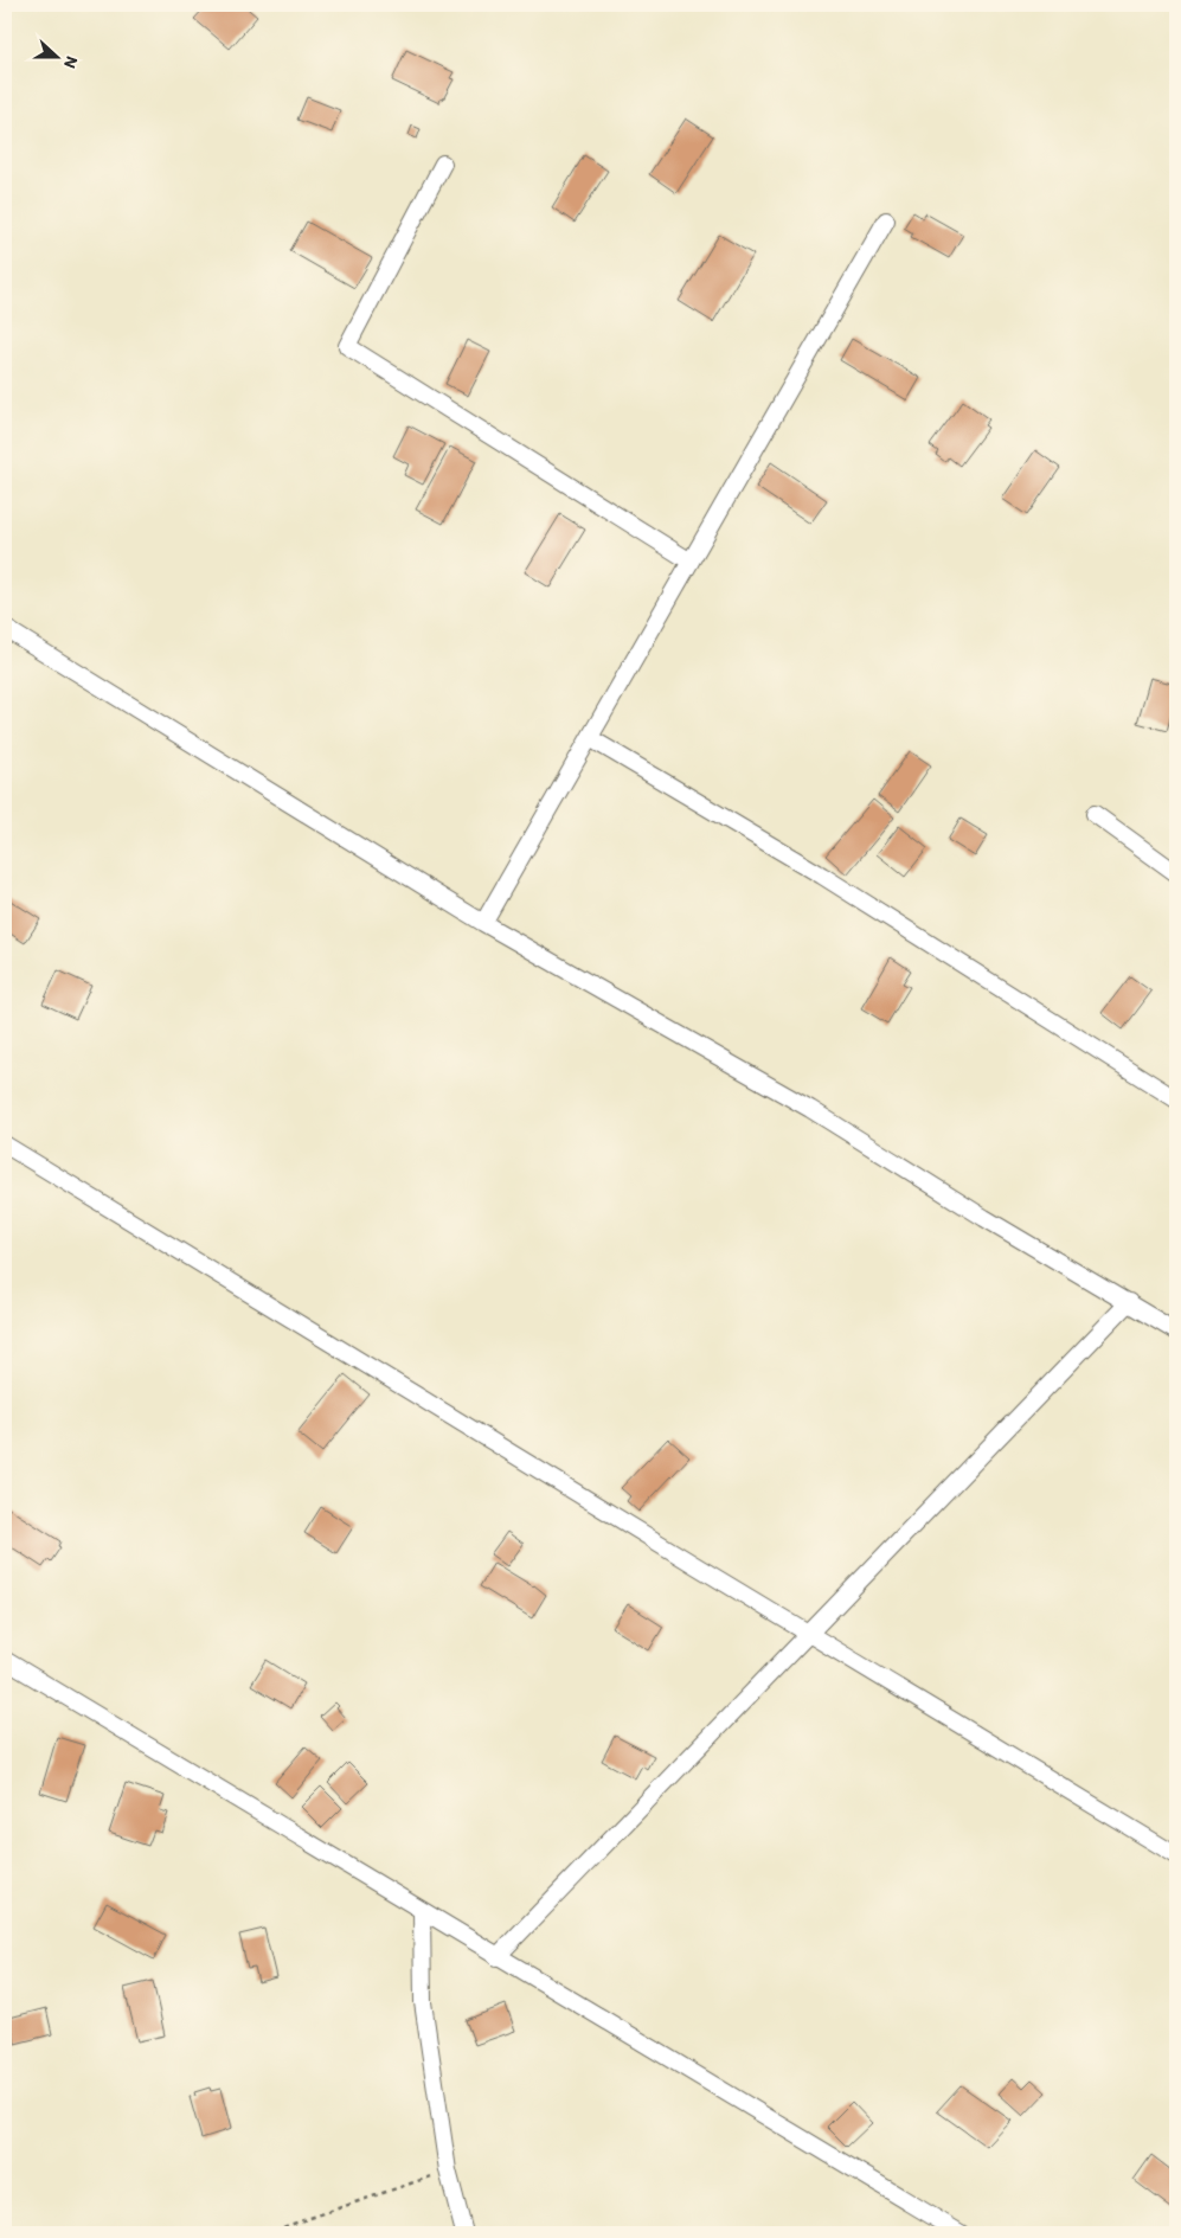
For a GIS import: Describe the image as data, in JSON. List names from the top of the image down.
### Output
{
  "north": "right"
}
